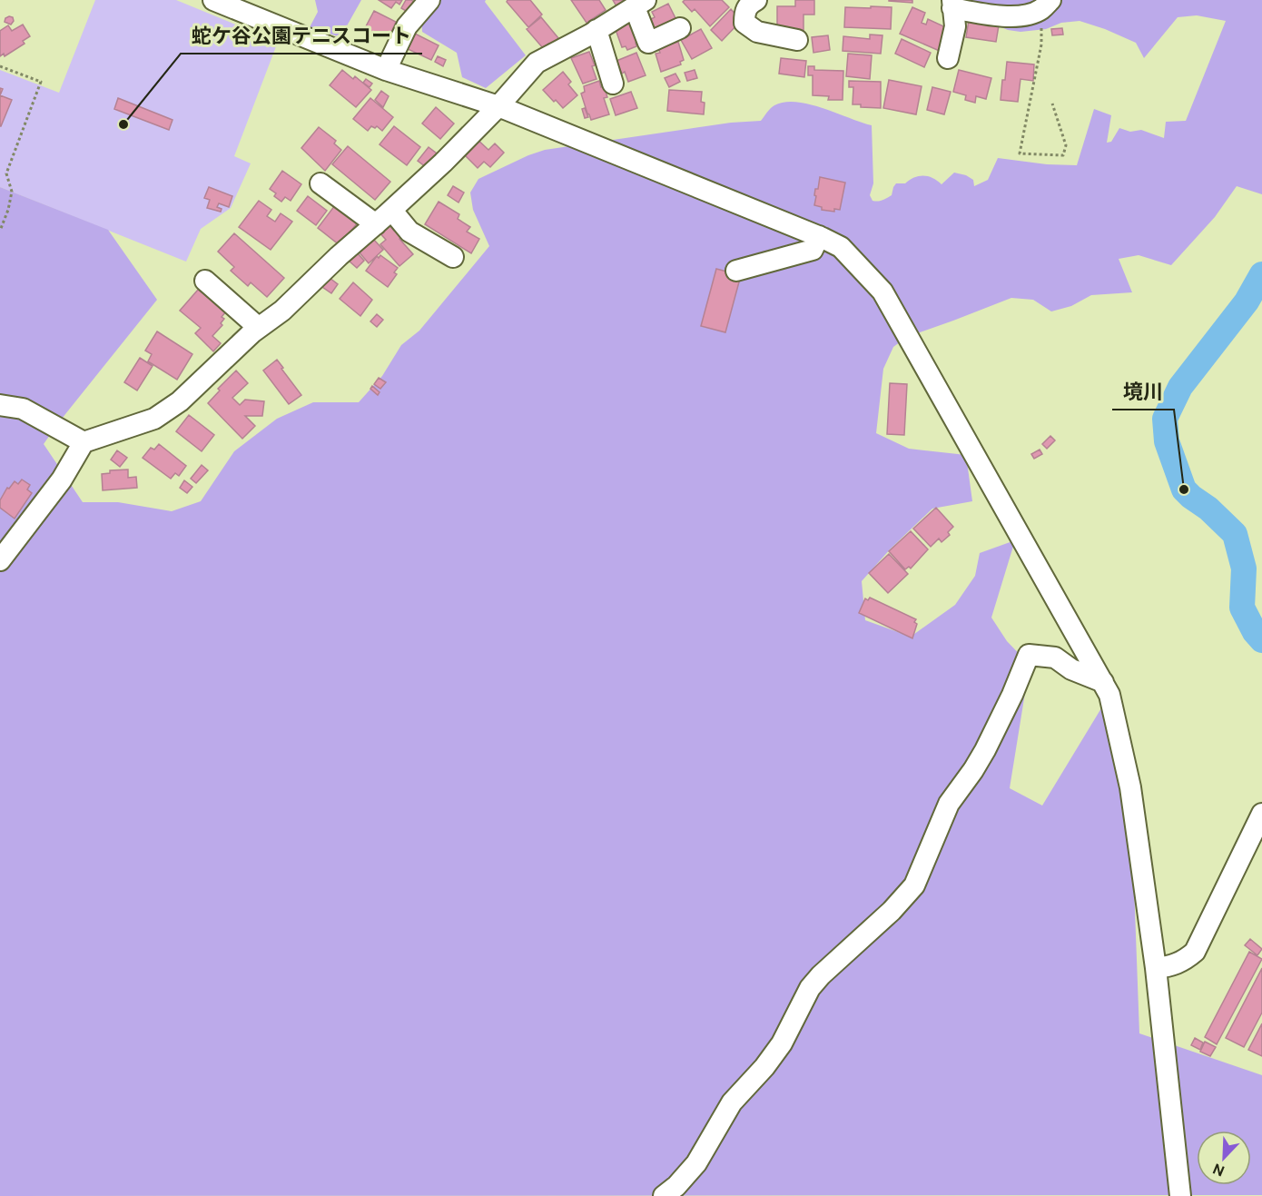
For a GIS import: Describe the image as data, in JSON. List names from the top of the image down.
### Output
{
  "places": ["蛇ケ谷公園テニスコート", "境川"],
  "north": "bottom left"
}
